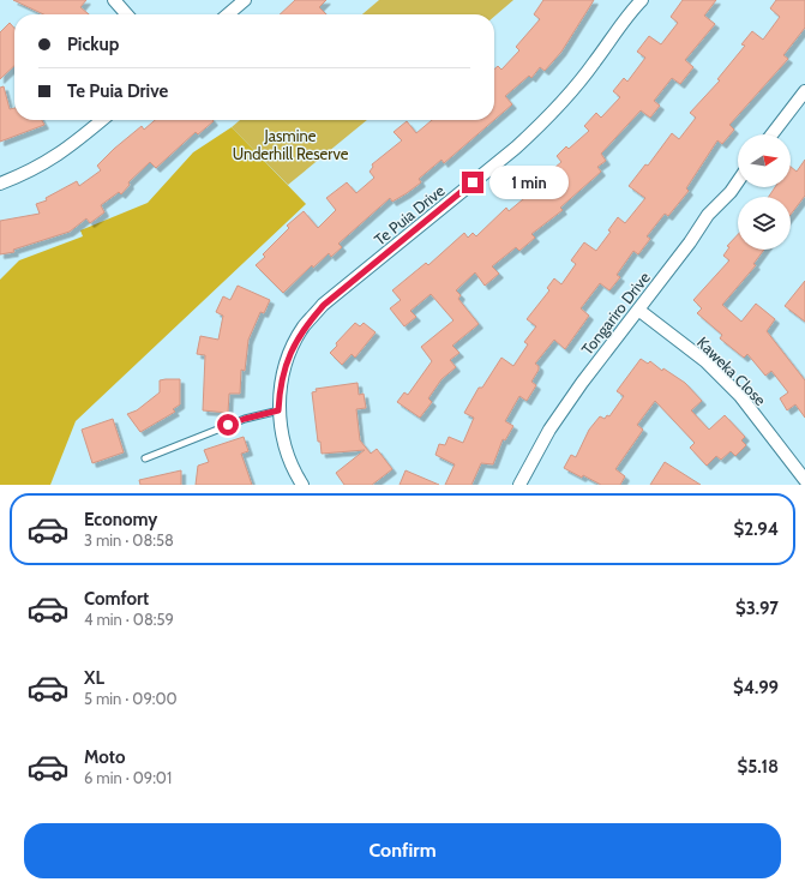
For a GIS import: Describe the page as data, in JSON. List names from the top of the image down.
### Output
{
  "streets": {
    "street": ["Te Puia Drive", "Tongariro Drive", "Kaweka Close"]
  },
  "crossings": [
    ["Tongariro Drive", "Kaweka Close"]
  ],
  "parks": ["Jasmine Underhill Reserve"],
  "north": "right",
  "page": {
    "banner": ["Pickup", "Te Puia Drive"],
    "bubble": "1 min",
    "list": [
      {
        "name": "Economy",
        "note": "3 min · 08:58",
        "value": "$2.94"
      },
      {
        "name": "Comfort",
        "note": "4 min · 08:59",
        "value": "$3.97"
      },
      {
        "name": "XL",
        "note": "5 min · 09:00",
        "value": "$4.99"
      },
      {
        "name": "Moto",
        "note": "6 min · 09:01",
        "value": "$5.18"
      }
    ],
    "buttons": "Confirm"
  }
}
